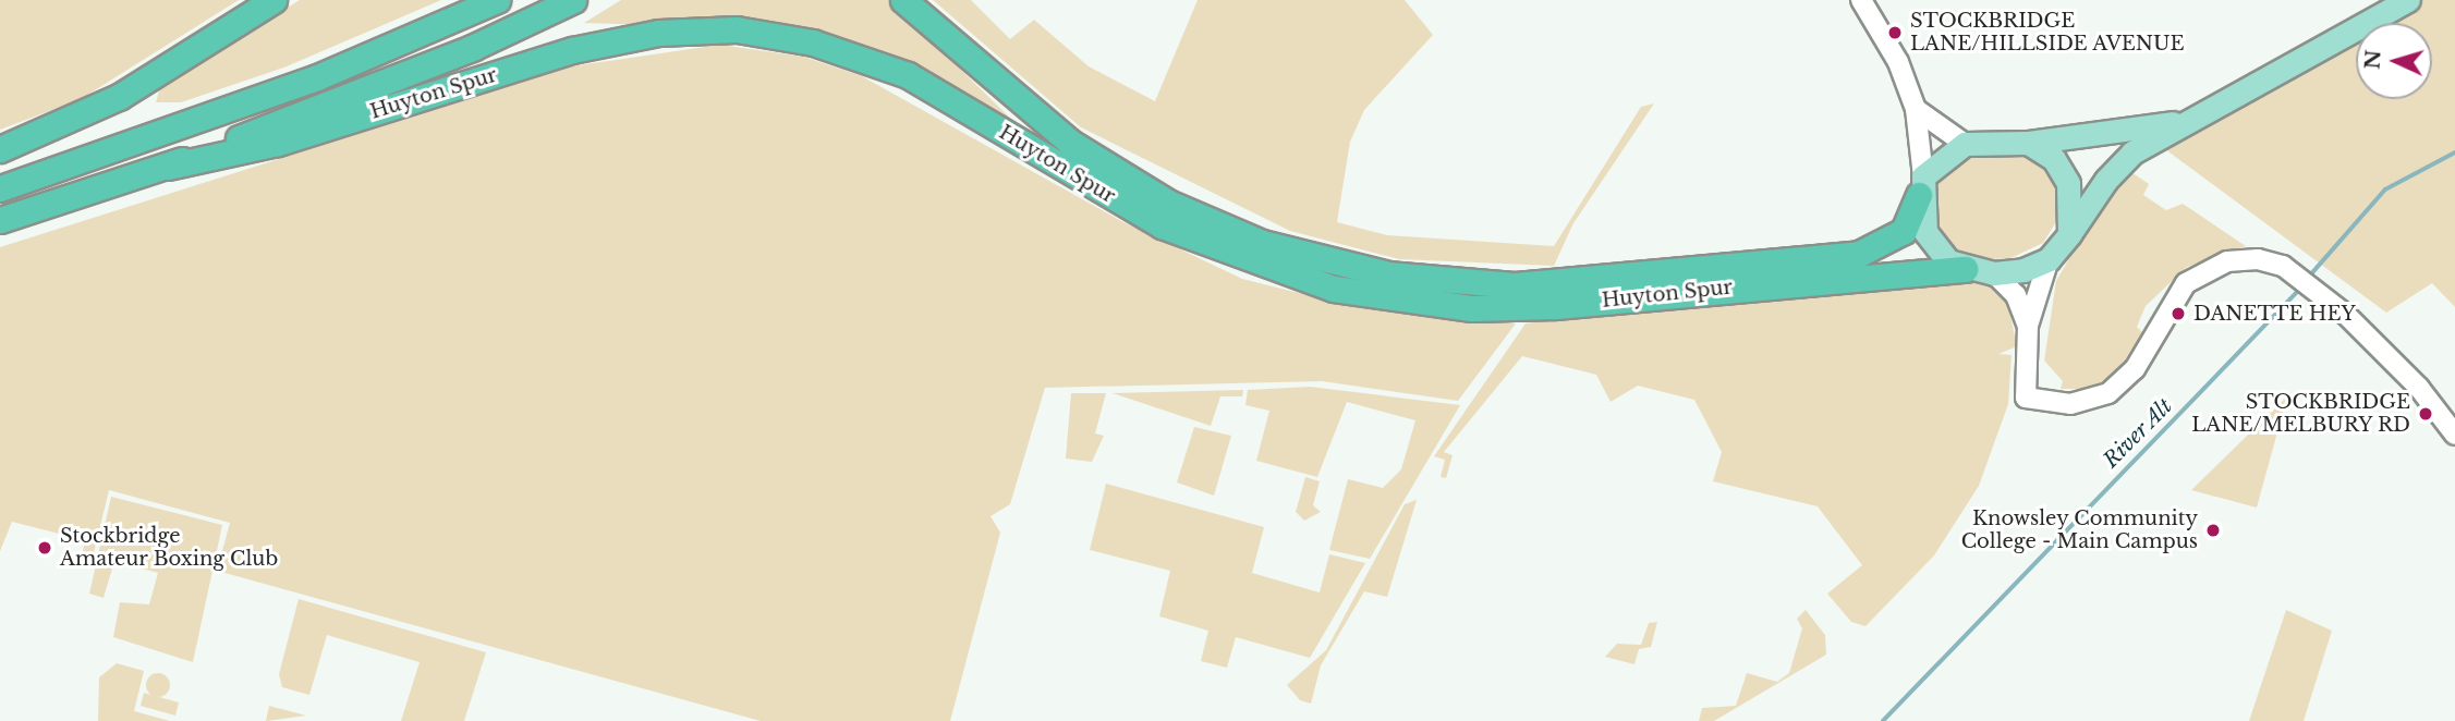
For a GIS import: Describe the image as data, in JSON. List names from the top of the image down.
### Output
{
  "streets": {
    "highway": ["Huyton Spur"]
  },
  "water": ["River Alt"],
  "places": [
    "STOCKBRIDGE LANE/HILLSIDE AVENUE",
    "DANETTE HEY",
    "STOCKBRIDGE LANE/MELBURY RD",
    "Knowsley Community College - Main Campus",
    "Stockbridge Amateur Boxing Club"
  ],
  "north": "left"
}
